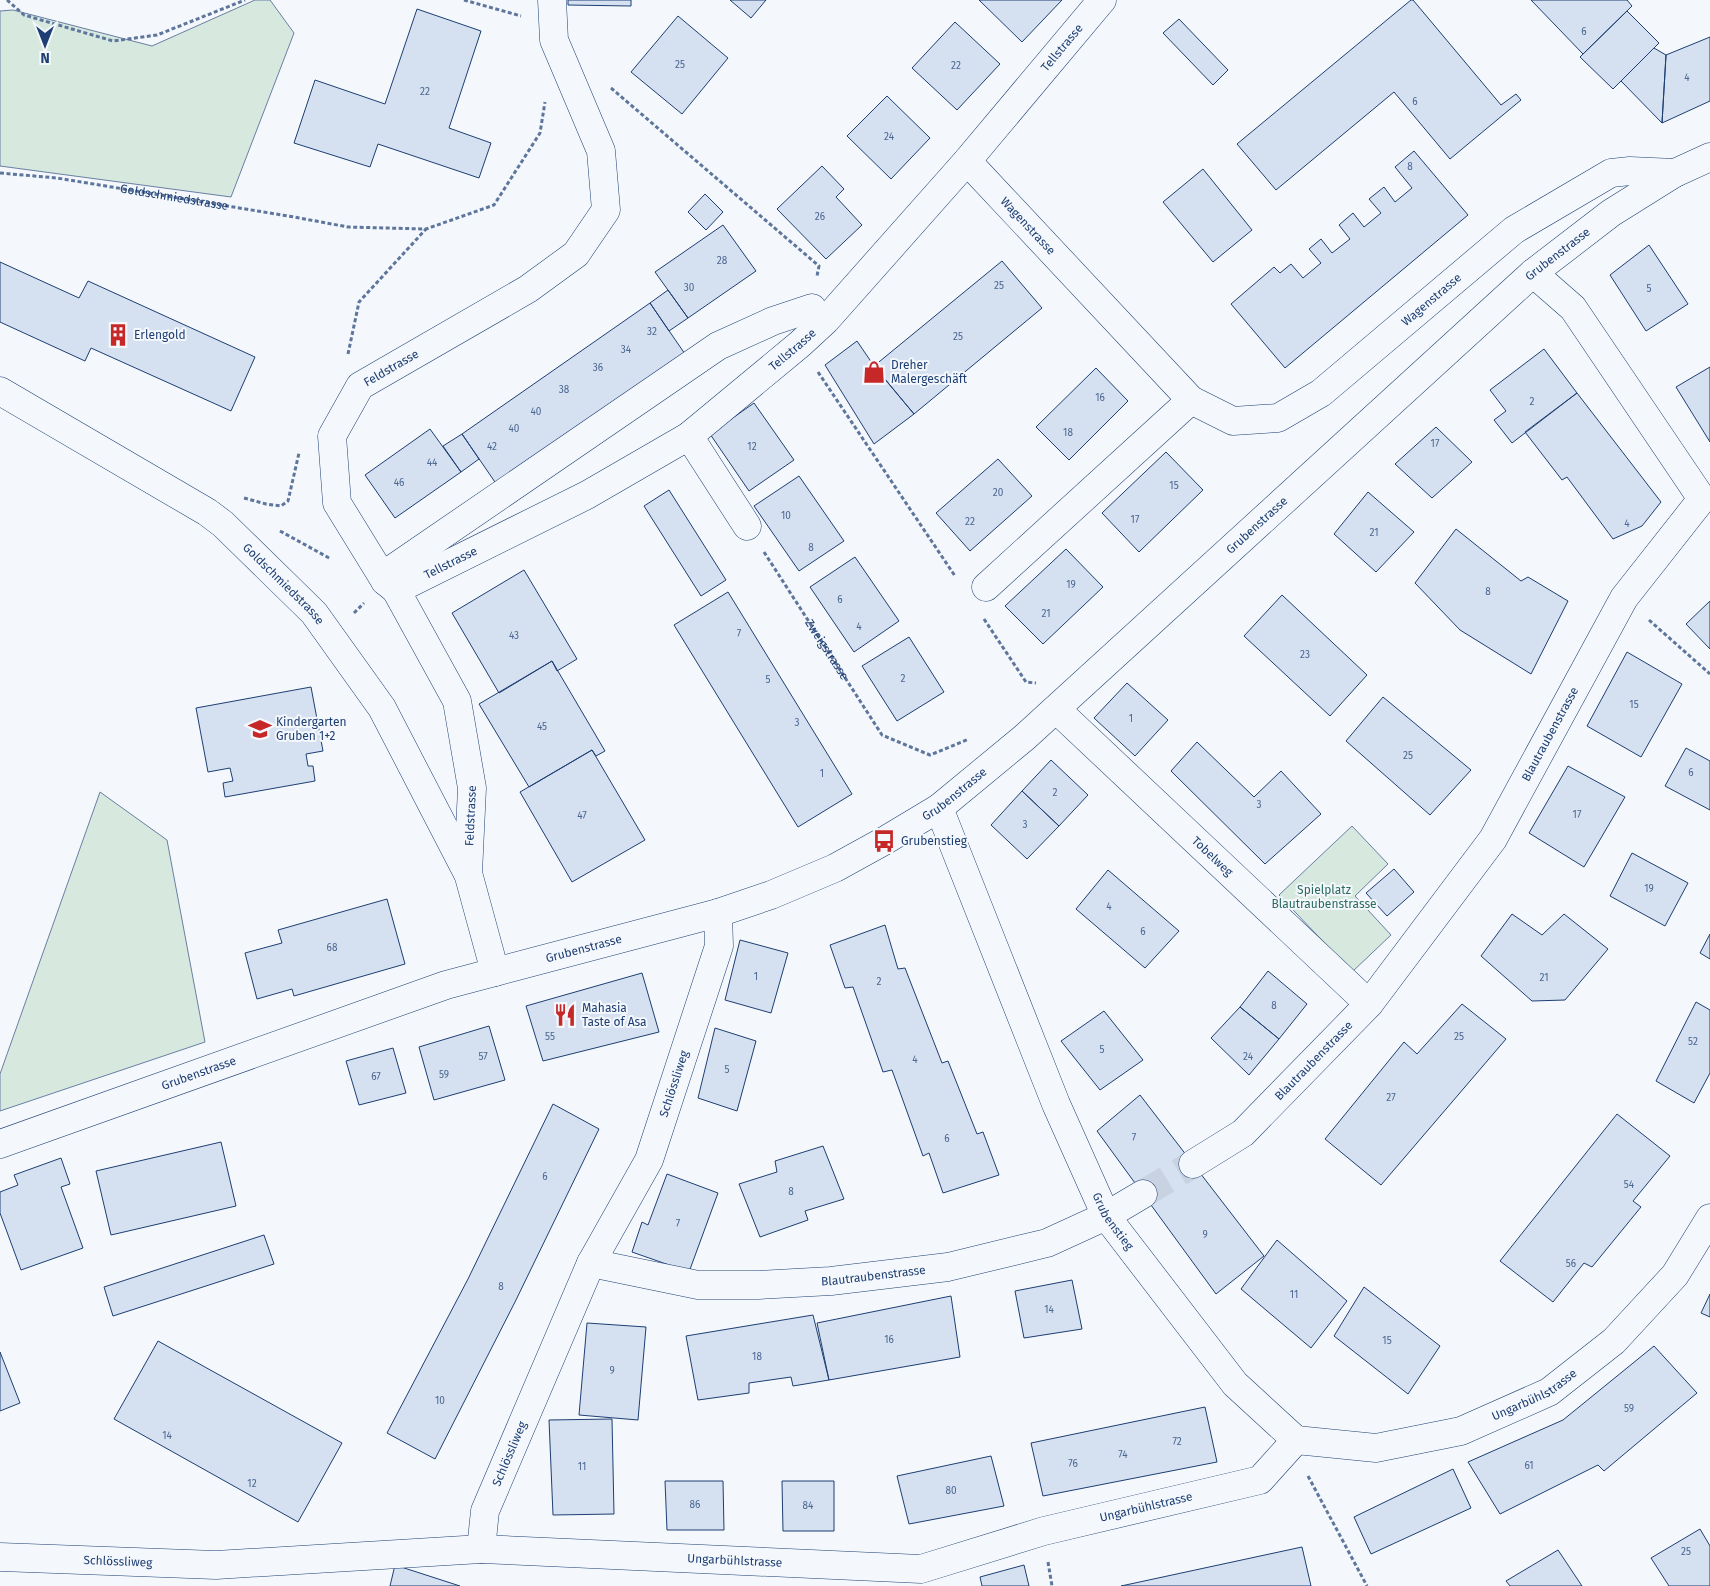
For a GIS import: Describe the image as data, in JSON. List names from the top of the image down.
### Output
{
  "streets": {
    "street": [
      "Tellstrasse",
      "Goldschmiedstrasse",
      "Wagenstrasse",
      "Grubenstrasse",
      "Feldstrasse",
      "Blautraubenstrasse",
      "Tobelweg",
      "Schlössliweg",
      "Grubenstieg",
      "Ungarbühlstrasse"
    ],
    "path": ["Zweigstrasse"]
  },
  "crossings": [
    ["Tellstrasse", "Wagenstrasse"],
    ["Tellstrasse", "Feldstrasse"],
    ["Goldschmiedstrasse", "Feldstrasse"],
    ["Wagenstrasse", "Grubenstrasse"],
    ["Grubenstrasse", "Feldstrasse"],
    ["Grubenstrasse", "Blautraubenstrasse"],
    ["Grubenstrasse", "Tobelweg"],
    ["Grubenstrasse", "Schlössliweg"],
    ["Grubenstrasse", "Grubenstieg"],
    ["Blautraubenstrasse", "Tobelweg"],
    ["Blautraubenstrasse", "Schlössliweg"],
    ["Blautraubenstrasse", "Grubenstieg"],
    ["Schlössliweg", "Ungarbühlstrasse"],
    ["Grubenstieg", "Ungarbühlstrasse"]
  ],
  "parks": ["Spielplatz Blautraubenstrasse"],
  "places": {
    "building": ["Erlengold"],
    "shop": ["Dreher Malergeschäft"],
    "school or university": ["Kindergarten Gruben 1+2"],
    "bus stop": ["Grubenstieg"],
    "restaurant": ["Mahasia Taste of Asa"]
  },
  "house_numbers": [
    "6",
    "25",
    "22",
    "4",
    "22",
    "6",
    "24",
    "8",
    "26",
    "28",
    "25",
    "30",
    "5",
    "32",
    "25",
    "34",
    "36",
    "38",
    "16",
    "2",
    "40",
    "40",
    "18",
    "17",
    "42",
    "12",
    "44",
    "46",
    "15",
    "20",
    "10",
    "17",
    "22",
    "4",
    "21",
    "8",
    "19",
    "8",
    "6",
    "21",
    "4",
    "7",
    "43",
    "23",
    "2",
    "5",
    "15",
    "1",
    "3",
    "45",
    "25",
    "6",
    "1",
    "2",
    "3",
    "17",
    "47",
    "3",
    "19",
    "4",
    "6",
    "68",
    "1",
    "21",
    "2",
    "8",
    "55",
    "25",
    "52",
    "5",
    "57",
    "24",
    "4",
    "5",
    "59",
    "67",
    "27",
    "7",
    "6",
    "6",
    "54",
    "8",
    "7",
    "9",
    "56",
    "8",
    "11",
    "14",
    "16",
    "15",
    "18",
    "9",
    "10",
    "59",
    "14",
    "72",
    "74",
    "76",
    "61",
    "11",
    "12",
    "80",
    "86",
    "84",
    "25"
  ],
  "north": "bottom"
}
